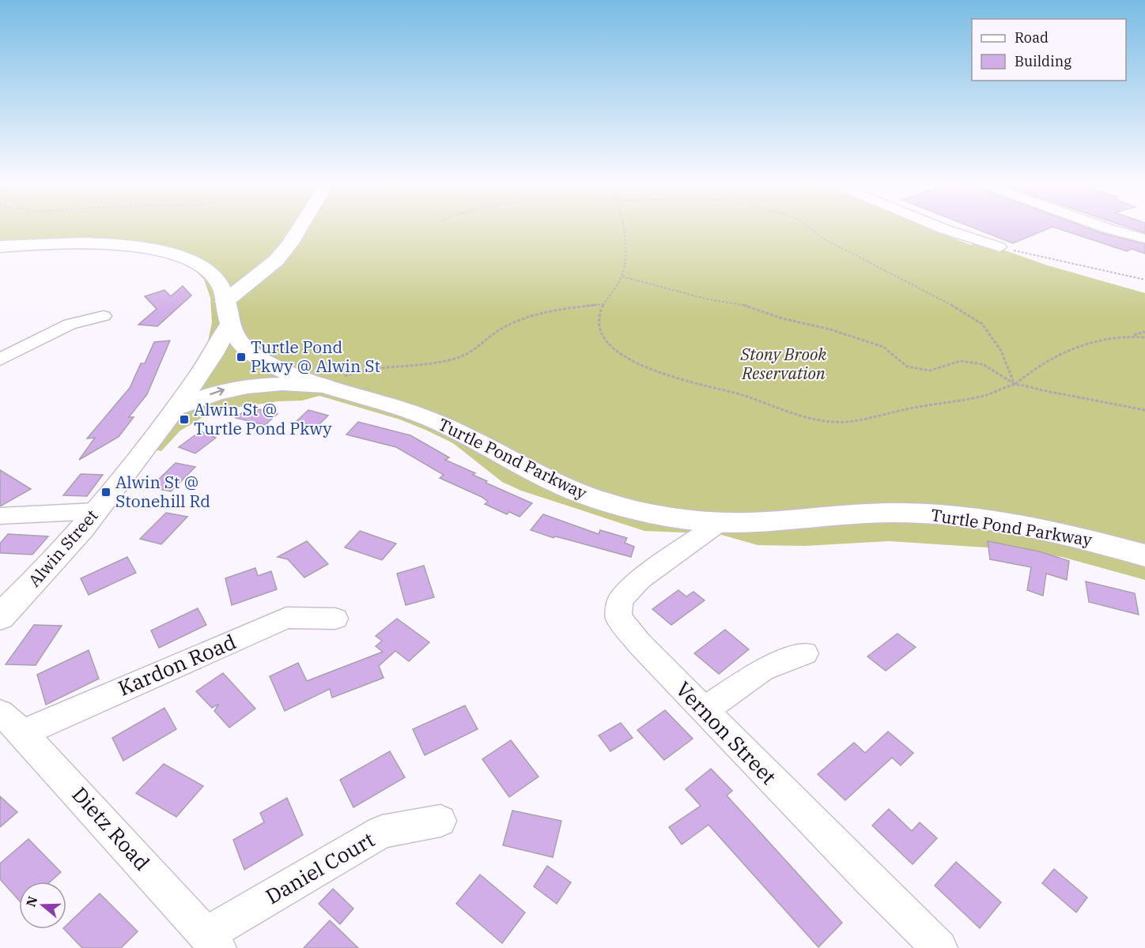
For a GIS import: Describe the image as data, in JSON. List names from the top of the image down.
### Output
{
  "streets": {
    "main road": ["Turtle Pond Parkway", "Alwin Street"],
    "street": [
      "Kardon Road",
      "Vernon Street",
      "Dietz Road",
      "Daniel Court"
    ]
  },
  "crossings": [
    ["Turtle Pond Parkway", "Alwin Street"],
    ["Turtle Pond Parkway", "Vernon Street"],
    ["Kardon Road", "Dietz Road"],
    ["Dietz Road", "Daniel Court"]
  ],
  "parks": ["Stony Brook Reservation"],
  "places": {
    "transit": ["Turtle Pond Pkwy @ Alwin St", "Alwin St @ Turtle Pond Pkwy", "Alwin St @ Stonehill Rd"]
  },
  "legend": ["Road", "Building"],
  "north": "left"
}
